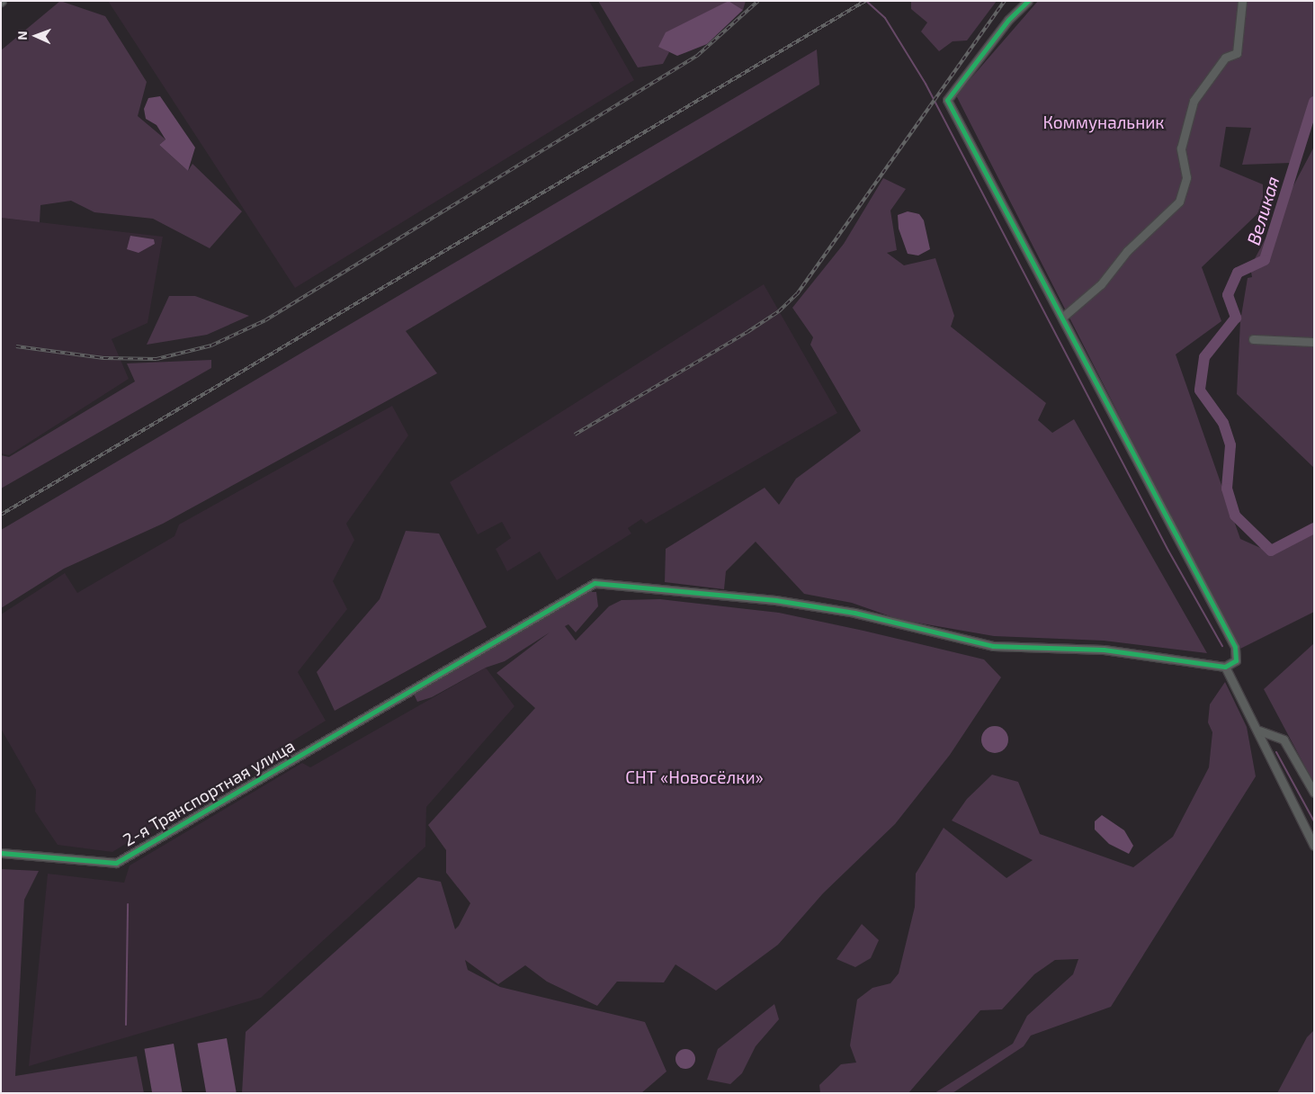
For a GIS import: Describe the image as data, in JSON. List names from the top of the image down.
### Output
{
  "streets": {
    "street": ["2-я Транспортная улица"]
  },
  "water": ["Великая"],
  "parks": ["Коммунальник", "СНТ «Новосёлки»"],
  "north": "left"
}
